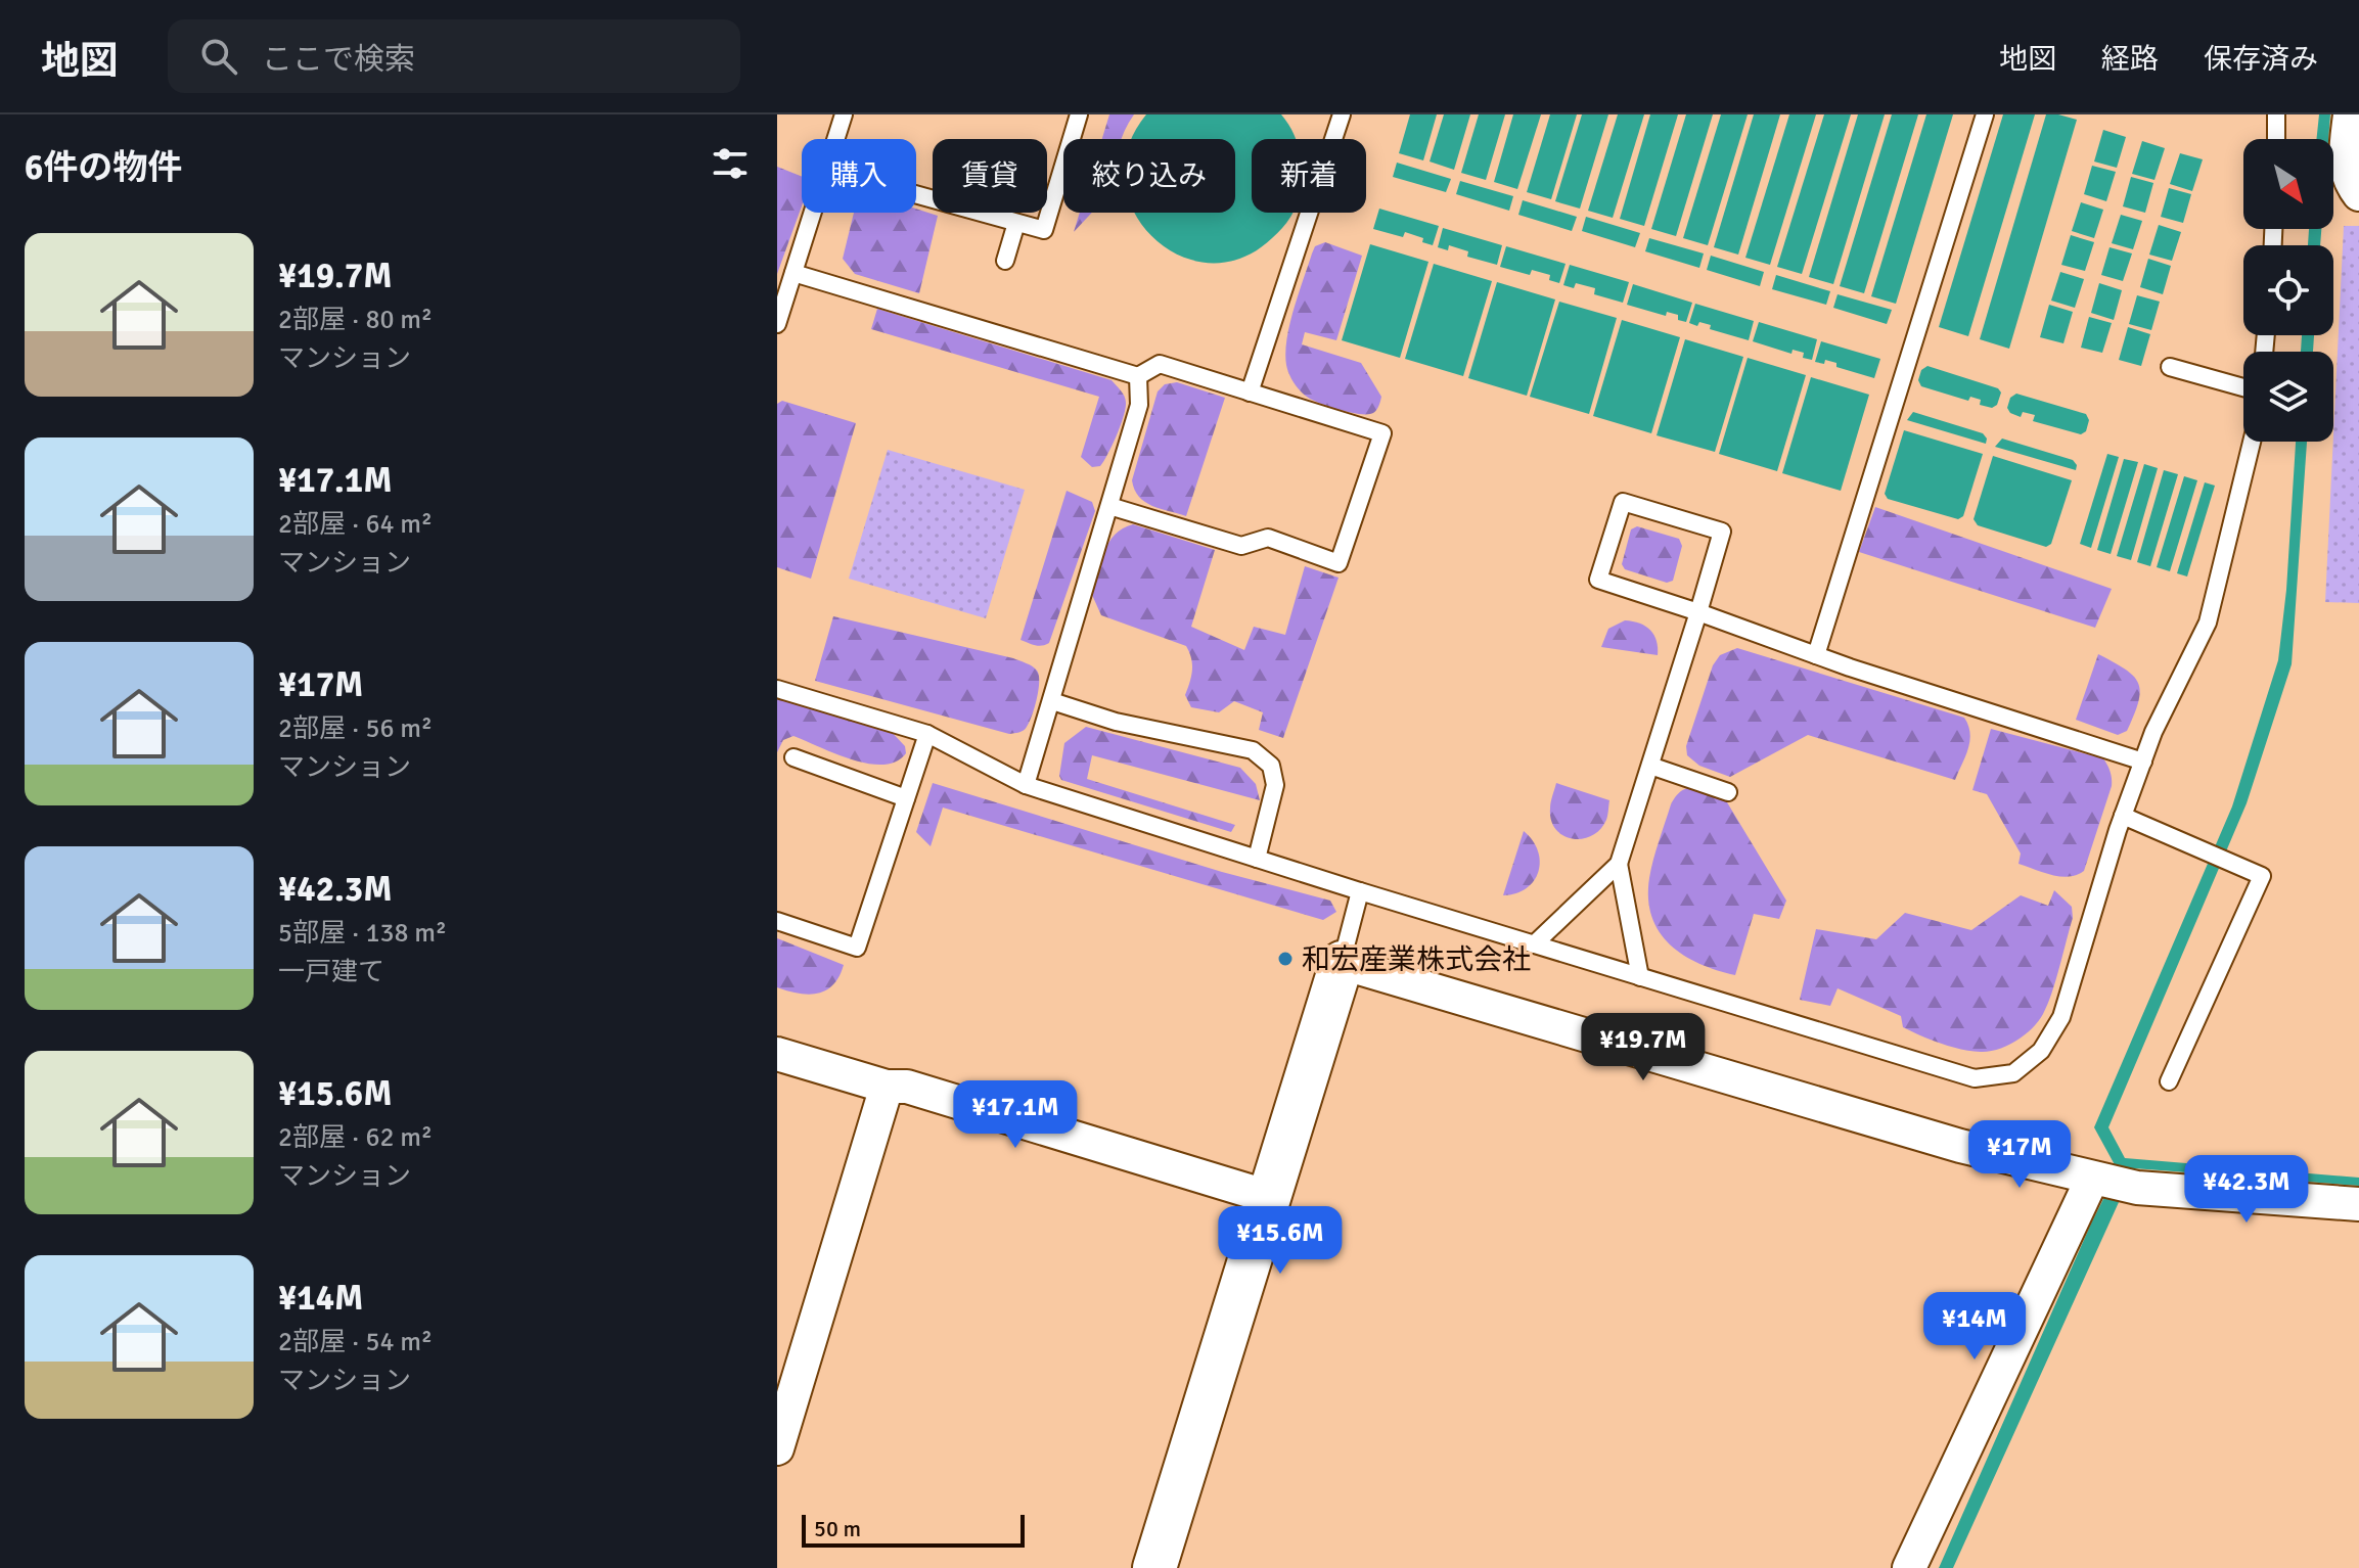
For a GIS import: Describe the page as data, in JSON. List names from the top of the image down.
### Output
{
  "places": ["和宏産業株式会社"],
  "scale_bar": "50 m",
  "north": "bottom right",
  "page": {
    "header": "地図",
    "search": "ここで検索",
    "nav": ["地図", "経路", "保存済み"],
    "heading": "6件の物件",
    "chip": [
      "購入",
      "賃貸",
      "絞り込み",
      "新着"
    ],
    "list": [
      {
        "name": "¥19.7M",
        "note": "2部屋 · 80 m² · マンション"
      },
      {
        "name": "¥17.1M",
        "note": "2部屋 · 64 m² · マンション"
      },
      {
        "name": "¥17M",
        "note": "2部屋 · 56 m² · マンション"
      },
      {
        "name": "¥42.3M",
        "note": "5部屋 · 138 m² · 一戸建て"
      },
      {
        "name": "¥15.6M",
        "note": "2部屋 · 62 m² · マンション"
      },
      {
        "name": "¥14M",
        "note": "2部屋 · 54 m² · マンション"
      }
    ],
    "price": [
      "¥19.7M",
      "¥17.1M",
      "¥17M",
      "¥42.3M",
      "¥15.6M",
      "¥14M"
    ],
    "scale": "50 m"
  }
}
